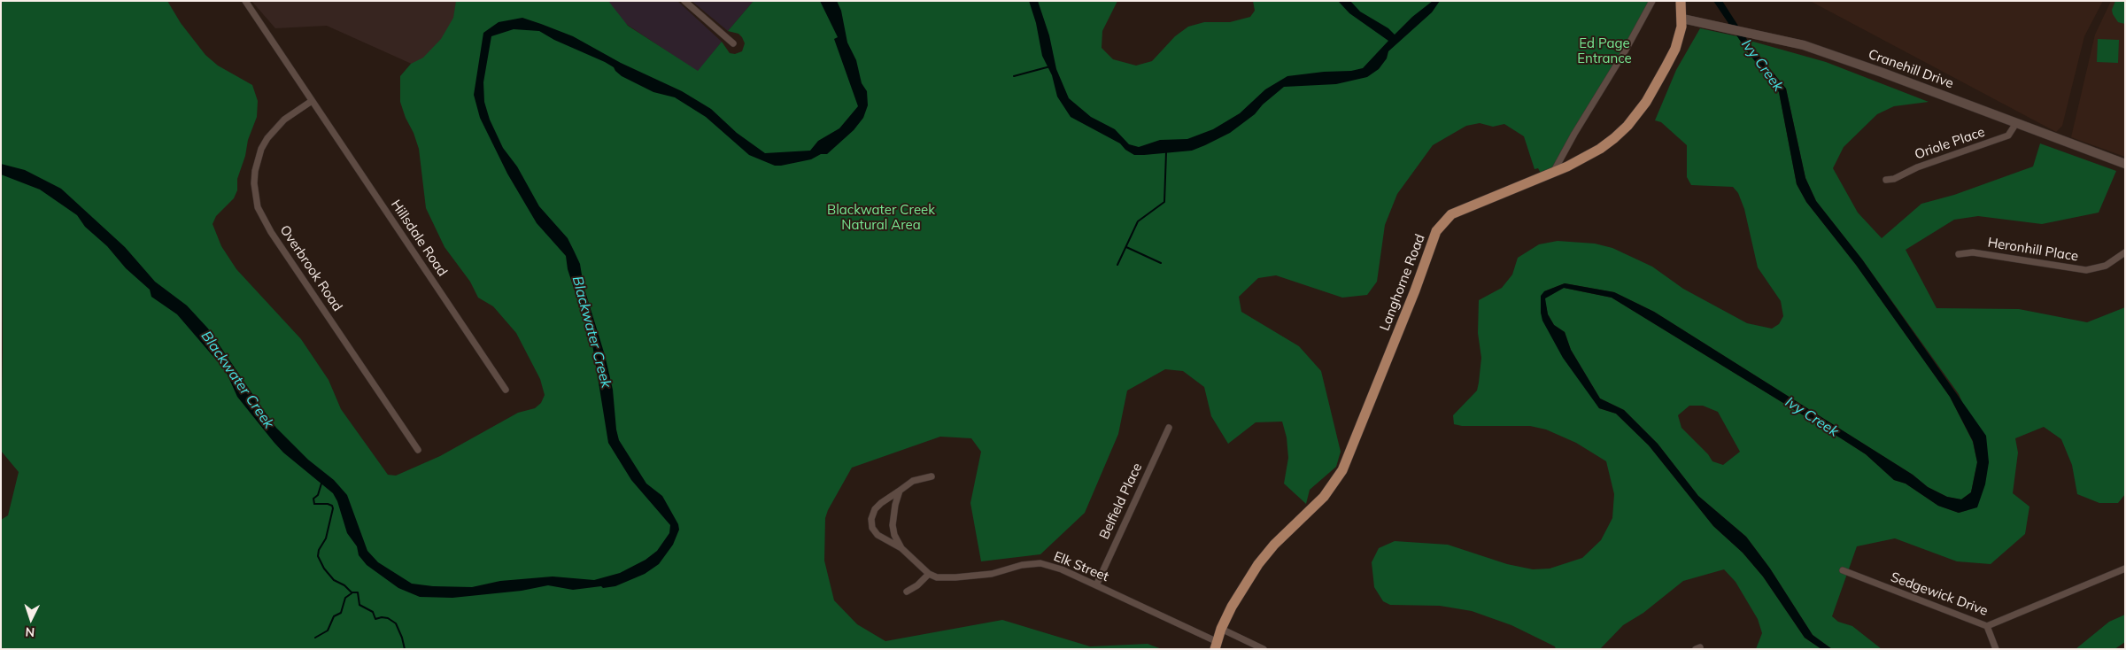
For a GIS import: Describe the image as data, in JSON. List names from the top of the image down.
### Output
{
  "streets": {
    "main road": ["Cranehill Drive", "Langhorne Road"],
    "street": [
      "Oriole Place",
      "Hillsdale Road",
      "Heronhill Place",
      "Overbrook Road",
      "Belfield Place",
      "Elk Street",
      "Sedgewick Drive"
    ]
  },
  "crossings": [
    ["Cranehill Drive", "Oriole Place"],
    ["Cranehill Drive", "Langhorne Road"],
    ["Hillsdale Road", "Overbrook Road"],
    ["Langhorne Road", "Elk Street"],
    ["Belfield Place", "Elk Street"]
  ],
  "water": ["Ivy Creek", "Blackwater Creek"],
  "parks": ["Ed Page Entrance", "Blackwater Creek Natural Area"],
  "north": "bottom"
}
